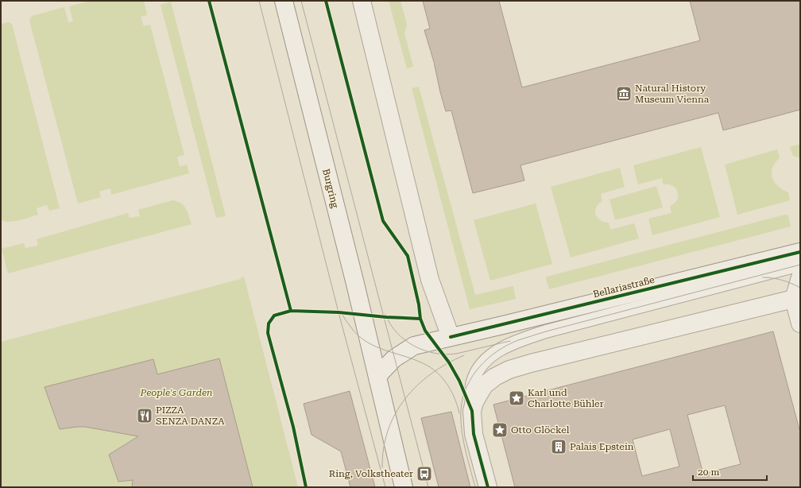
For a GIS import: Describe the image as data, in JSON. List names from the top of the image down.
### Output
{
  "streets": {
    "main road": ["Burgring", "Bellariastraße"]
  },
  "crossings": [
    ["Burgring", "Bellariastraße"]
  ],
  "parks": ["People's Garden"],
  "places": {
    "museum": ["Natural History Museum Vienna"],
    "place": ["Karl und Charlotte Bühler", "Otto Glöckel"],
    "restaurant": ["PIZZA SENZA DANZA"],
    "building": ["Palais Epstein"],
    "bus stop": ["Ring, Volkstheater"]
  },
  "scale_bar": "20 m"
}
